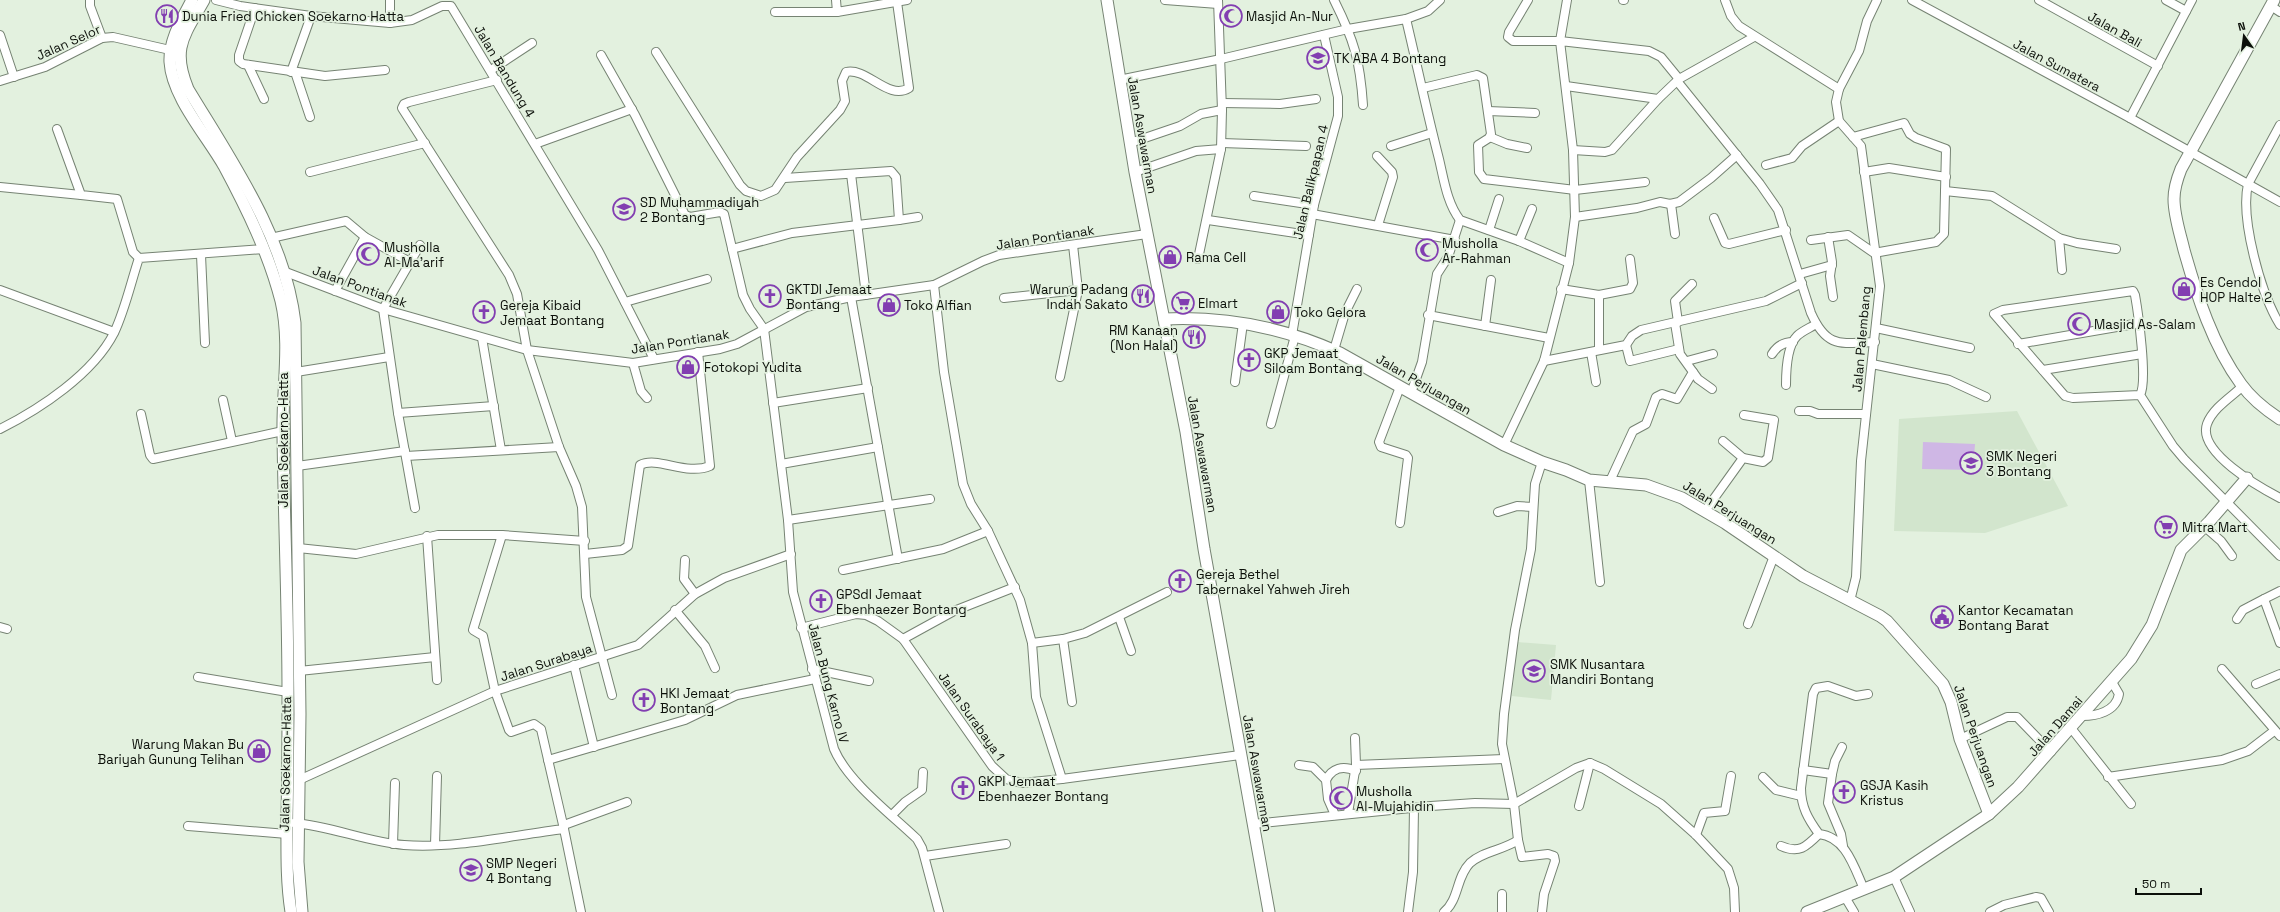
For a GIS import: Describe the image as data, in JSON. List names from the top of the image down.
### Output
{
  "streets": {
    "street": [
      "Jalan Bali",
      "Jalan Selor",
      "Jalan Sumatera",
      "Jalan Bandung 4",
      "Jalan Aswawarman",
      "Jalan Balikpapan 4",
      "Jalan Pontianak",
      "Jalan Palembang",
      "Jalan Perjuangan",
      "Jalan Soekarno-Hatta",
      "Jalan Surabaya",
      "Jalan Bung Karno IV",
      "Jalan Surabaya 1",
      "Jalan Damai"
    ]
  },
  "crossings": [
    ["Jalan Selor", "Jalan Soekarno-Hatta"],
    ["Jalan Bandung 4", "Jalan Pontianak"],
    ["Jalan Aswawarman", "Jalan Pontianak"],
    ["Jalan Aswawarman", "Jalan Perjuangan"],
    ["Jalan Aswawarman", "Jalan Surabaya 1"],
    ["Jalan Balikpapan 4", "Jalan Perjuangan"],
    ["Jalan Pontianak", "Jalan Soekarno-Hatta"],
    ["Jalan Pontianak", "Jalan Bung Karno IV"],
    ["Jalan Palembang", "Jalan Perjuangan"],
    ["Jalan Perjuangan", "Jalan Damai"],
    ["Jalan Soekarno-Hatta", "Jalan Surabaya"],
    ["Jalan Surabaya", "Jalan Bung Karno IV"],
    ["Jalan Bung Karno IV", "Jalan Surabaya 1"]
  ],
  "places": {
    "restaurant": ["Dunia Fried Chicken Soekarno Hatta", "Warung Padang Indah Sakato", "RM Kanaan (Non Halal)"],
    "mosque": [
      "Masjid An-Nur",
      "Musholla Ar-Rahman",
      "Musholla Al-Ma'arif",
      "Masjid As-Salam",
      "Musholla Al-Mujahidin"
    ],
    "school or university": [
      "TK ABA 4 Bontang",
      "SD Muhammadiyah 2 Bontang",
      "SMK Negeri 3 Bontang",
      "SMK Nusantara Mandiri Bontang",
      "SMP Negeri 4 Bontang"
    ],
    "shop": [
      "Rama Cell",
      "Es Cendol HOP Halte 2",
      "Toko Alfian",
      "Toko Gelora",
      "Fotokopi Yudita",
      "Warung Makan Bu Bariyah Gunung Telihan"
    ],
    "church": [
      "GKTDI Jemaat Bontang",
      "Gereja Kibaid Jemaat Bontang",
      "GKP Jemaat Siloam Bontang",
      "Gereja Bethel Tabernakel Yahweh Jireh",
      "GPSdI Jemaat Ebenhaezer Bontang",
      "HKI Jemaat Bontang",
      "GKPI Jemaat Ebenhaezer Bontang",
      "GSJA Kasih Kristus"
    ],
    "supermarket": ["Elmart", "Mitra Mart"],
    "public building": ["Kantor Kecamatan Bontang Barat"]
  },
  "scale_bar": "50 m",
  "north": "top"
}
